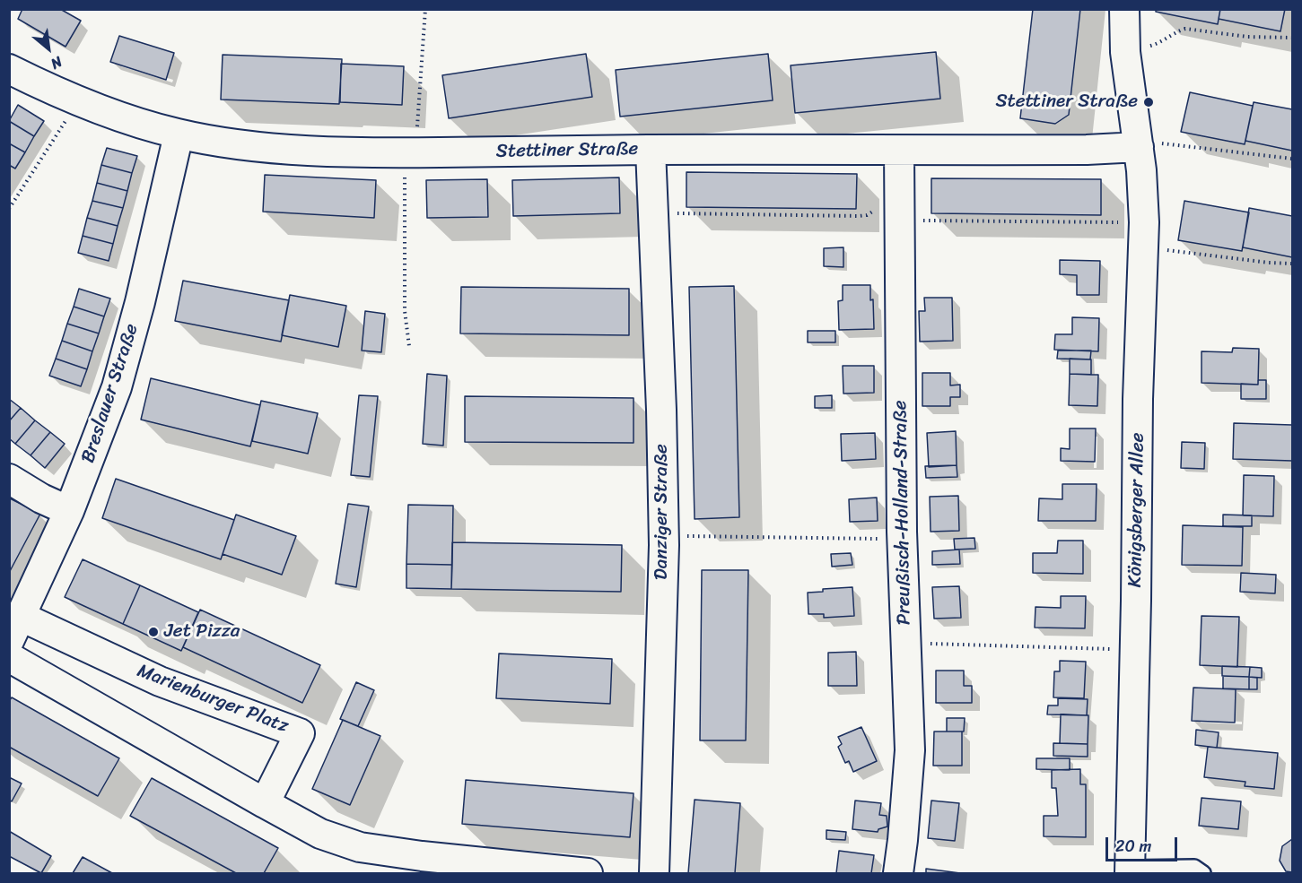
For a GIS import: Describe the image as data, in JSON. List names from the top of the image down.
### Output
{
  "streets": {
    "street": [
      "Stettiner Straße",
      "Breslauer Straße",
      "Königsberger Allee",
      "Danziger Straße",
      "Preußisch-Holland-Straße",
      "Marienburger Platz"
    ]
  },
  "crossings": [
    ["Stettiner Straße", "Breslauer Straße"],
    ["Stettiner Straße", "Königsberger Allee"],
    ["Stettiner Straße", "Danziger Straße"],
    ["Stettiner Straße", "Preußisch-Holland-Straße"],
    ["Breslauer Straße", "Marienburger Platz"]
  ],
  "places": ["Stettiner Straße", "Jet Pizza"],
  "scale_bar": "20 m",
  "north": "bottom right"
}
